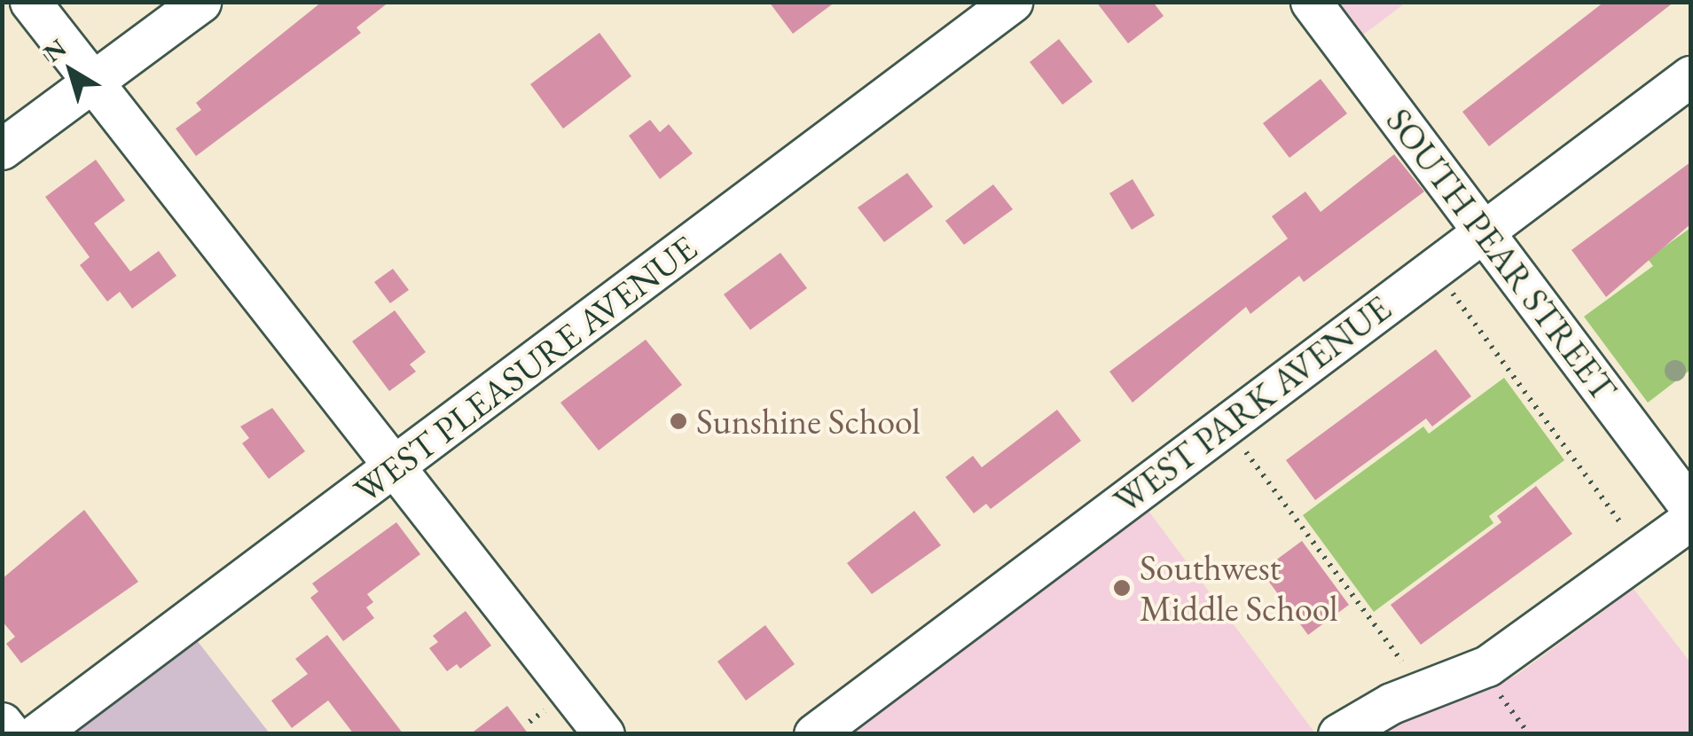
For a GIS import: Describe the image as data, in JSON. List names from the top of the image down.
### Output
{
  "streets": {
    "street": ["SOUTH PEAR STREET", "WEST PLEASURE AVENUE", "WEST PARK AVENUE"]
  },
  "crossings": [
    ["SOUTH PEAR STREET", "WEST PARK AVENUE"]
  ],
  "places": ["Sunshine School", "Southwest Middle School"],
  "north": "top left"
}
